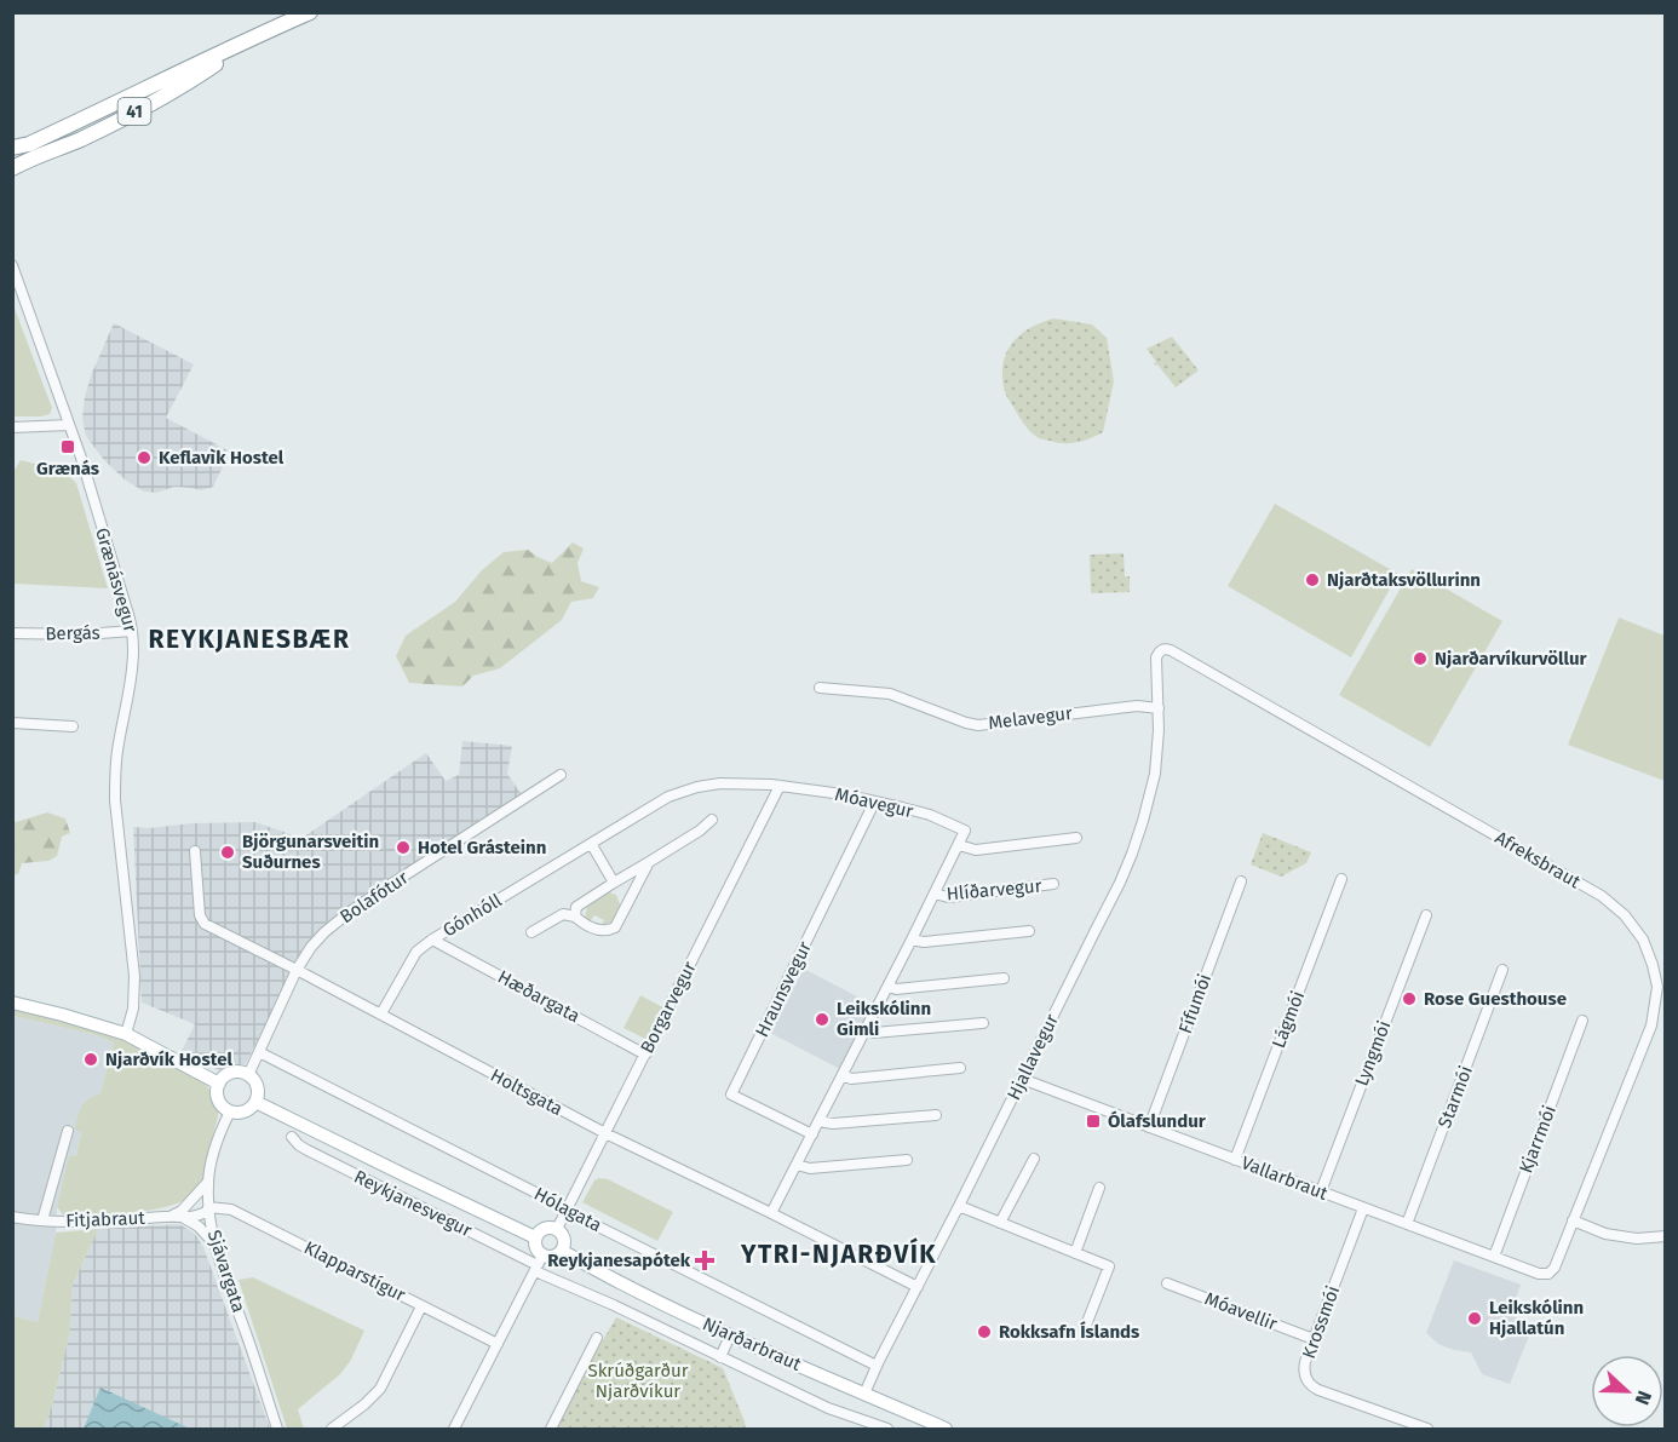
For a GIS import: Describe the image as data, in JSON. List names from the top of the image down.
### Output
{
  "streets": {
    "highway": ["41"],
    "main road": ["Njarðarbraut"],
    "street": [
      "Grænásvegur",
      "Bergás",
      "Melavegur",
      "Móavegur",
      "Afreksbraut",
      "Hlíðarvegur",
      "Bolafótur",
      "Gónhóll",
      "Hraunsvegur",
      "Hæðargata",
      "Fífumói",
      "Borgarvegur",
      "Lágmói",
      "Lyngmói",
      "Hjallavegur",
      "Holtsgata",
      "Starmói",
      "Kjarrmói",
      "Vallarbraut",
      "Reykjanesvegur",
      "Hólagata",
      "Fitjabraut",
      "Sjávargata",
      "Klapparstígur",
      "Móavellir",
      "Krossmói"
    ]
  },
  "crossings": [
    ["Grænásvegur", "Bergás"],
    ["Melavegur", "Afreksbraut"],
    ["Melavegur", "Hjallavegur"],
    ["Móavegur", "Hlíðarvegur"],
    ["Móavegur", "Gónhóll"],
    ["Móavegur", "Hraunsvegur"],
    ["Móavegur", "Borgarvegur"],
    ["Afreksbraut", "Hjallavegur"],
    ["Afreksbraut", "Vallarbraut"],
    ["Hlíðarvegur", "Hraunsvegur"],
    ["Hlíðarvegur", "Holtsgata"],
    ["Bolafótur", "Holtsgata"],
    ["Bolafótur", "Hólagata"],
    ["Bolafótur", "Sjávargata"],
    ["Gónhóll", "Hæðargata"],
    ["Gónhóll", "Borgarvegur"],
    ["Gónhóll", "Holtsgata"],
    ["Hæðargata", "Borgarvegur"],
    ["Fífumói", "Vallarbraut"],
    ["Borgarvegur", "Holtsgata"],
    ["Borgarvegur", "Hólagata"],
    ["Lágmói", "Vallarbraut"],
    ["Lyngmói", "Vallarbraut"],
    ["Hjallavegur", "Holtsgata"],
    ["Hjallavegur", "Vallarbraut"],
    ["Hjallavegur", "Hólagata"],
    ["Hjallavegur", "Njarðarbraut"],
    ["Starmói", "Vallarbraut"],
    ["Kjarrmói", "Vallarbraut"],
    ["Vallarbraut", "Krossmói"],
    ["Fitjabraut", "Sjávargata"],
    ["Fitjabraut", "Klapparstígur"],
    ["Sjávargata", "Klapparstígur"],
    ["Móavellir", "Krossmói"]
  ],
  "districts": ["REYKJANESBÆR", "YTRI-NJARÐVÍK"],
  "parks": ["Skrúðgarður Njarðvíkur"],
  "places": {
    "transit": ["Grænás", "Ólafslundur"],
    "other": [
      "Keflavìk Hostel",
      "Njarðtaksvöllurinn",
      "Njarðarvíkurvöllur",
      "Hotel Grásteinn",
      "Björgunarsveitin Suðurnes",
      "Rose Guesthouse",
      "Leikskólinn Gimli",
      "Njarðvík Hostel",
      "Leikskólinn Hjallatún",
      "Rokksafn Íslands"
    ],
    "health": ["Reykjanesapótek"]
  },
  "north": "right"
}
